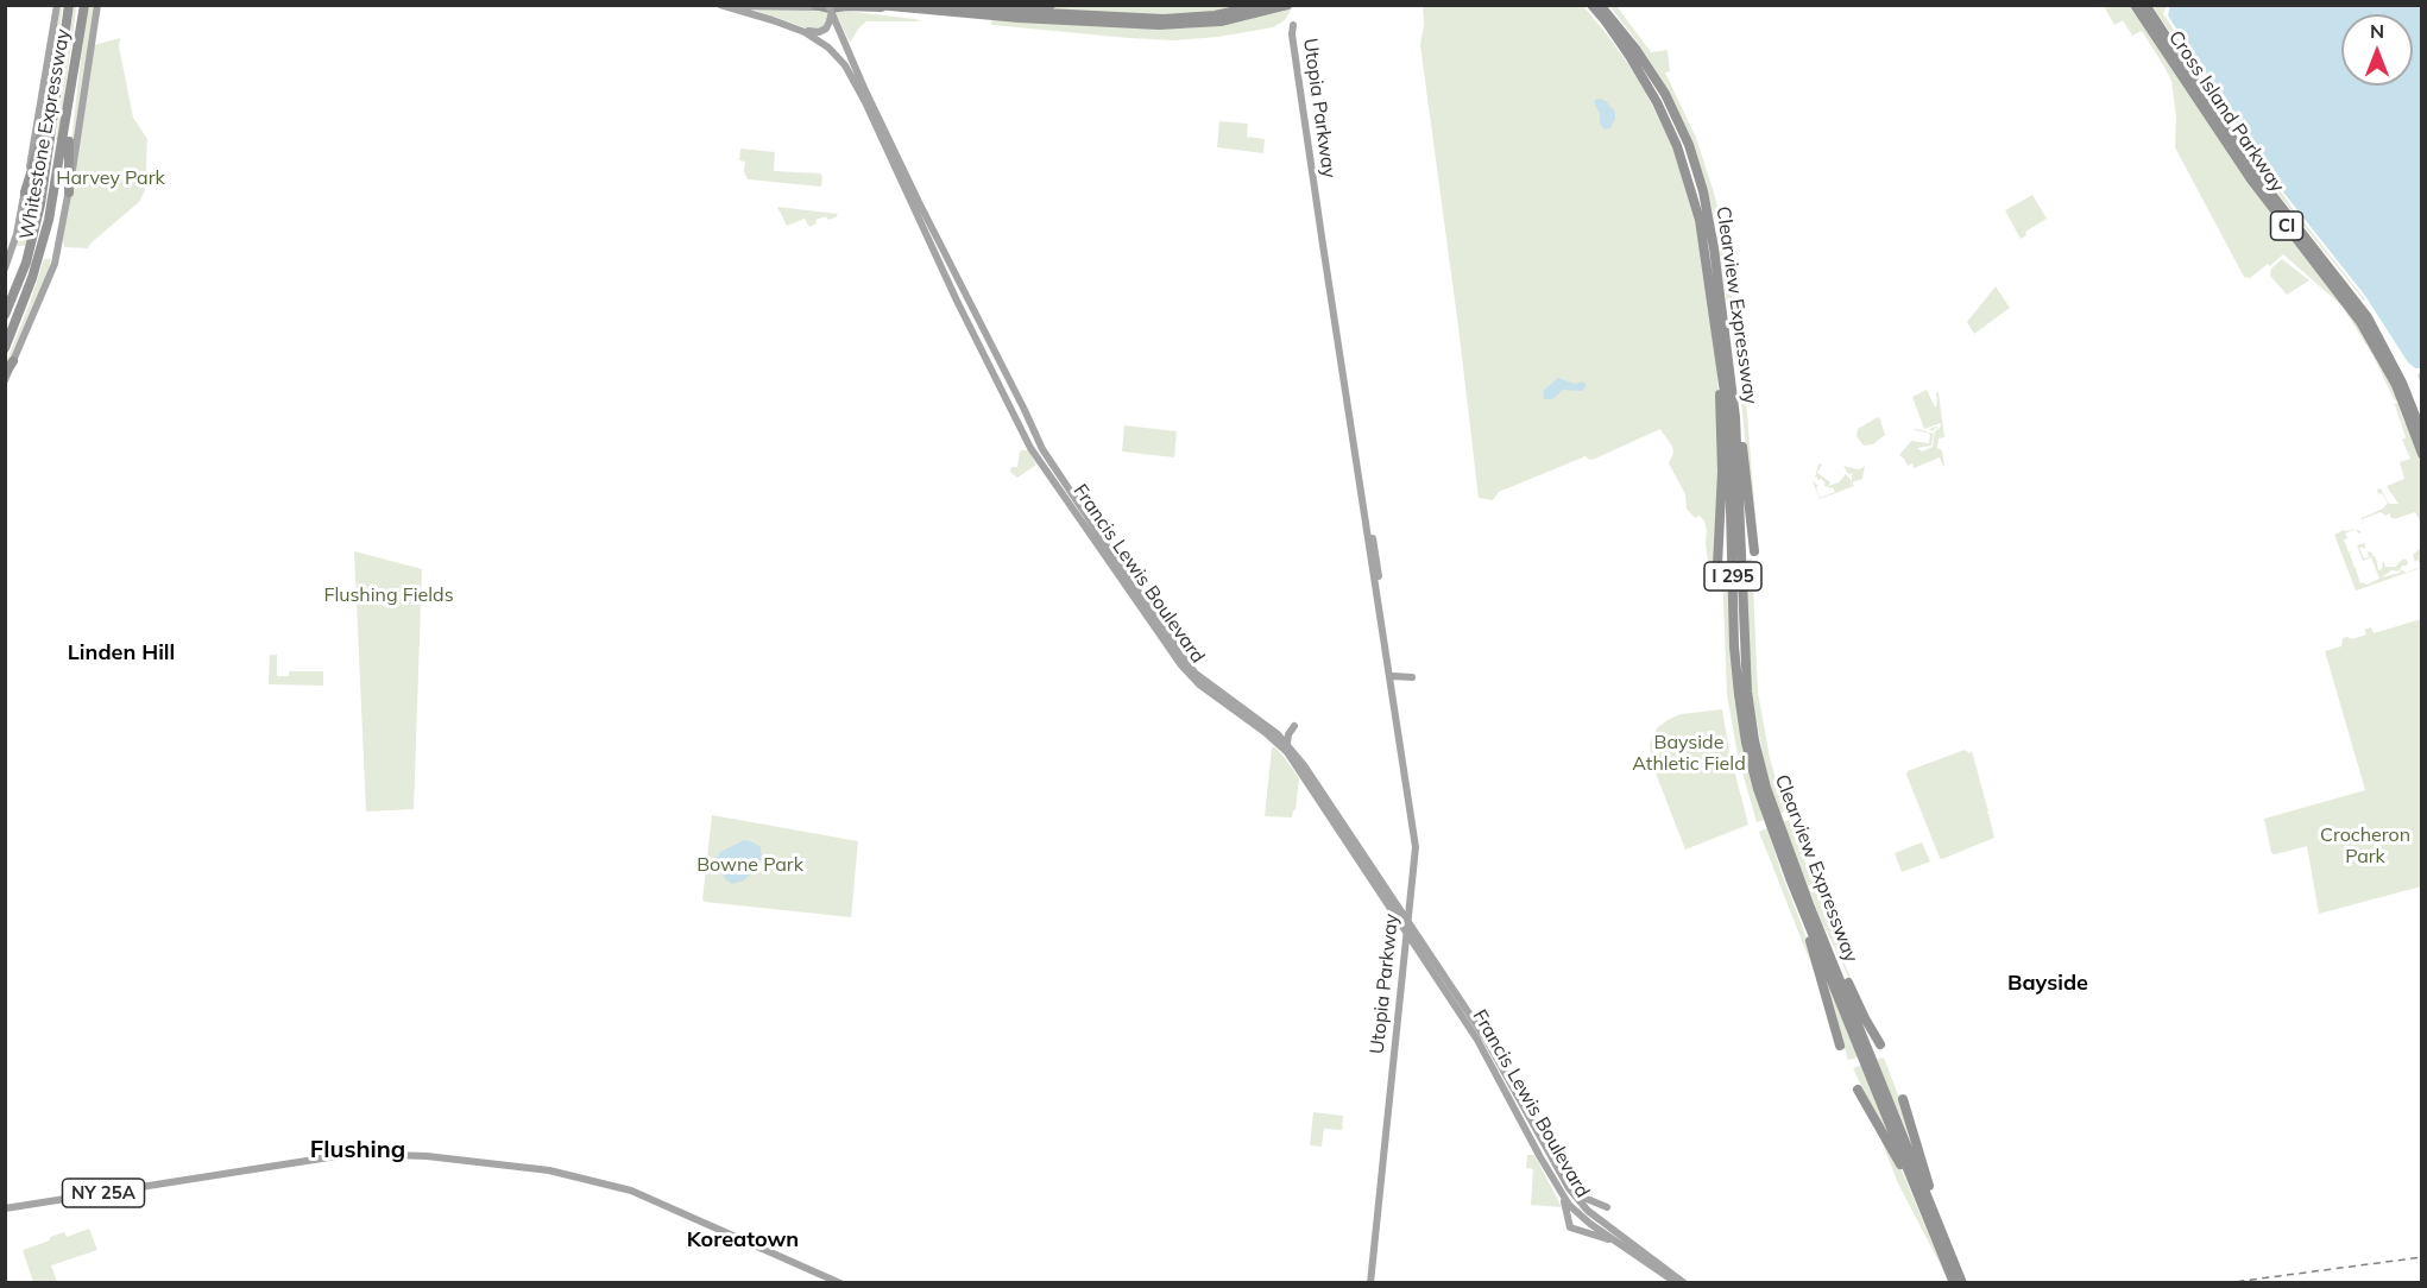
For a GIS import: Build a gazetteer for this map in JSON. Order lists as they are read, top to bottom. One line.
{"streets":{"highway":["Cross Island Parkway","Whitestone Expressway","CI","Clearview Expressway","I 295"],"main road":["Utopia Parkway","Francis Lewis Boulevard","NY 25A"]},"crossings":[["Utopia Parkway","Francis Lewis Boulevard"]],"districts":["Linden Hill","Bayside","Flushing","Koreatown"],"parks":["Harvey Park","Flushing Fields","Bayside Athletic Field","Crocheron Park","Bowne Park"],"north":"top"}
